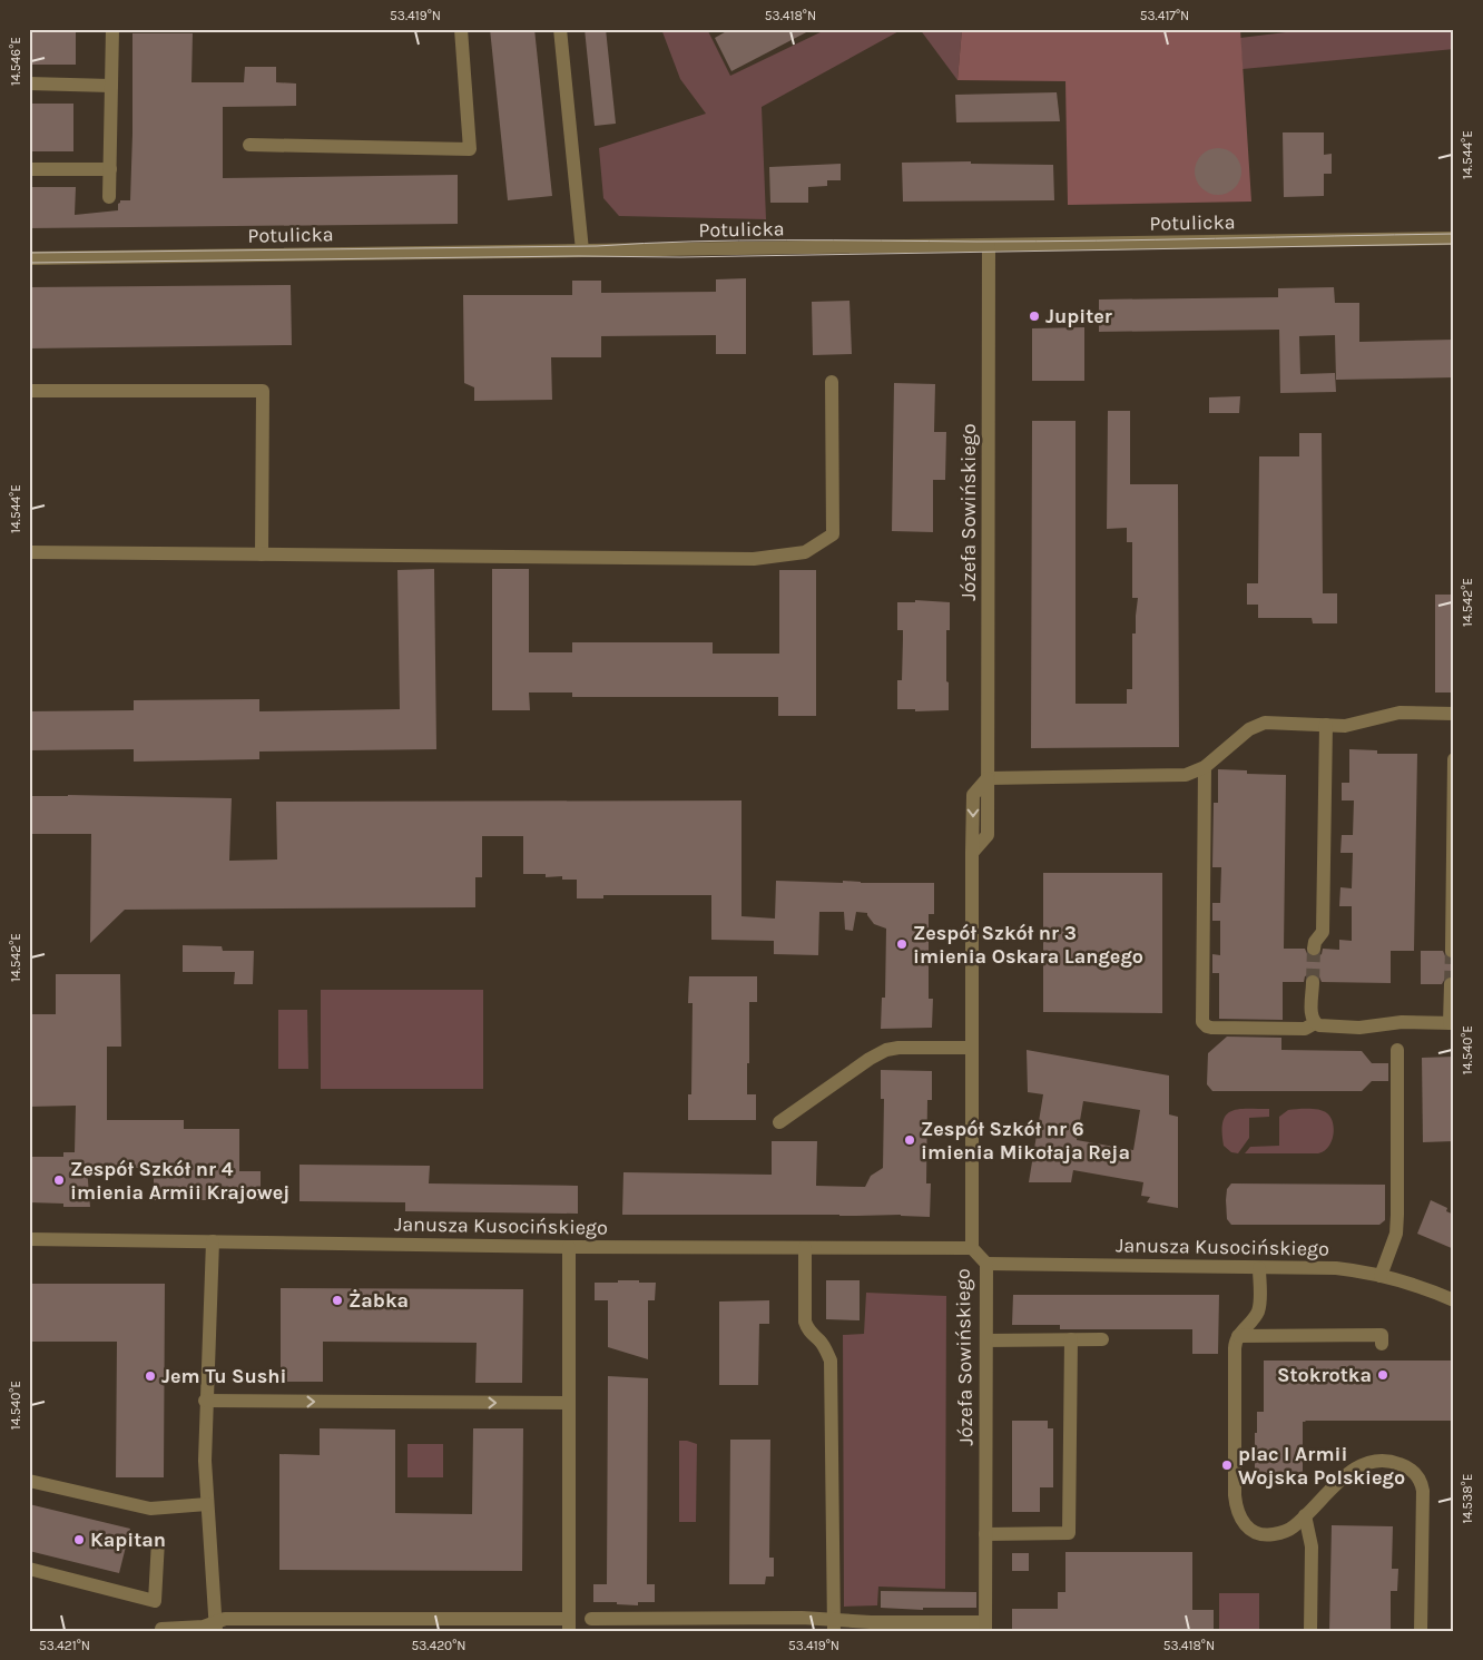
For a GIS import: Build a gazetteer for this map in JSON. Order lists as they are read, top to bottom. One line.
{"streets":{"street":["Potulicka","Józefa Sowińskiego","Janusza Kusocińskiego"]},"crossings":[["Potulicka","Józefa Sowińskiego"],["Józefa Sowińskiego","Janusza Kusocińskiego"]],"places":["Jupiter","Zespół Szkół nr 3 imienia Oskara Langego","Zespół Szkół nr 6 imienia Mikołaja Reja","Zespół Szkół nr 4 imienia Armii Krajowej","Żabka","Stokrotka","Jem Tu Sushi","plac I Armii Wojska Polskiego","Kapitan"],"coordinates":["53.419°N","53.418°N","53.417°N","14.546°E","14.544°E","14.542°E","14.540°E","14.538°E","53.421°N","53.420°N"]}
